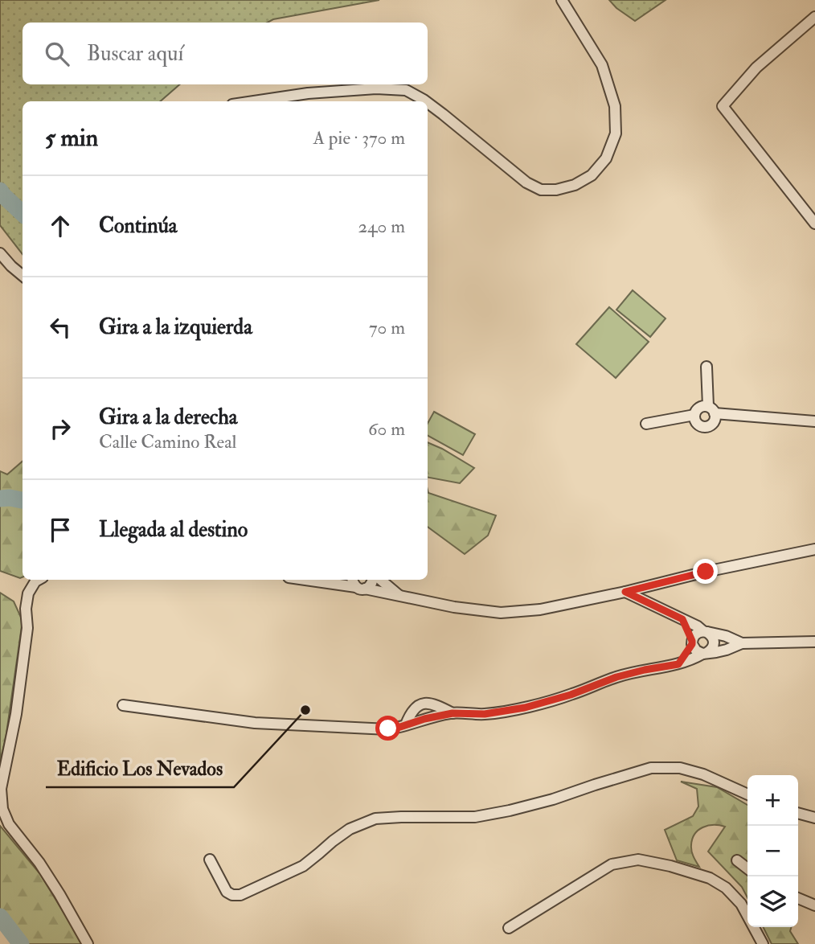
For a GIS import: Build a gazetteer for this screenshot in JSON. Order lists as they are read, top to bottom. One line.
{"places":["Edificio Los Nevados"],"page":{"search":"Buscar aquí","heading":["5 min","A pie · 370 m"],"list":[["Continúa","240 m"],["Gira a la izquierda","70 m"],["Gira a la derecha","Calle Camino Real","60 m"],"Llegada al destino"],"map_buttons":["+","−"]}}
